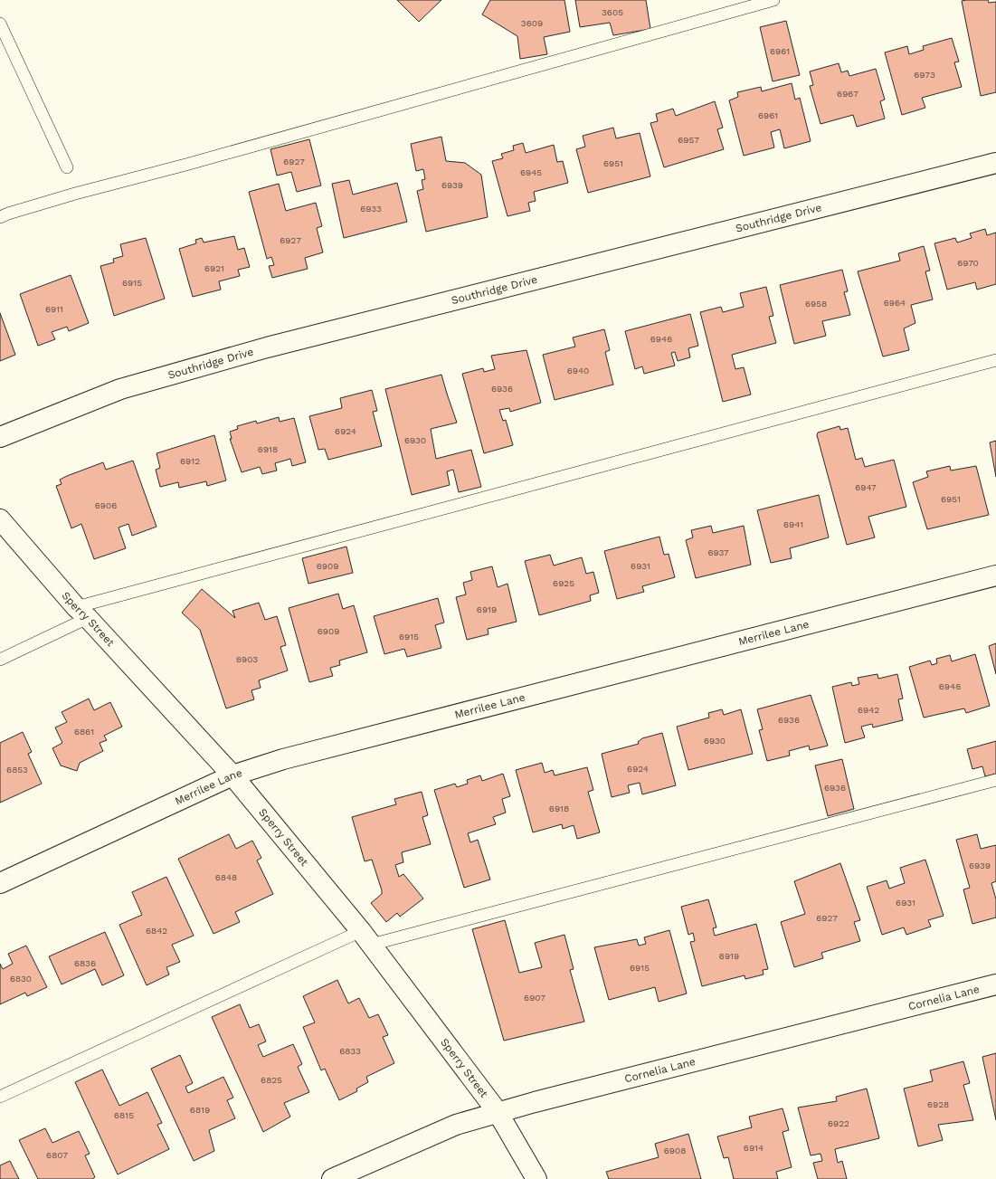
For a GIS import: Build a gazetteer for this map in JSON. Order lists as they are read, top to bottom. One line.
{"streets":{"street":["Southridge Drive","Sperry Street","Merrilee Lane","Cornelia Lane"]},"crossings":[["Sperry Street","Merrilee Lane"],["Sperry Street","Cornelia Lane"]],"house_numbers":["3605","3609","6961","6973","6967","6961","6957","6927","6951","6945","6939","6933","6927","6970","6921","6915","6964","6958","6911","6946","6940","6936","6924","6930","6918","6912","6947","6951","6906","6941","6937","6909","6931","6925","6919","6909","6915","6903","6946","6942","6936","6861","6930","6924","6853","6936","6918","6939","6848","6931","6927","6842","6919","6836","6915","6830","6907","6833","6825","6928","6819","6815","6922","6914","6908","6807"]}
